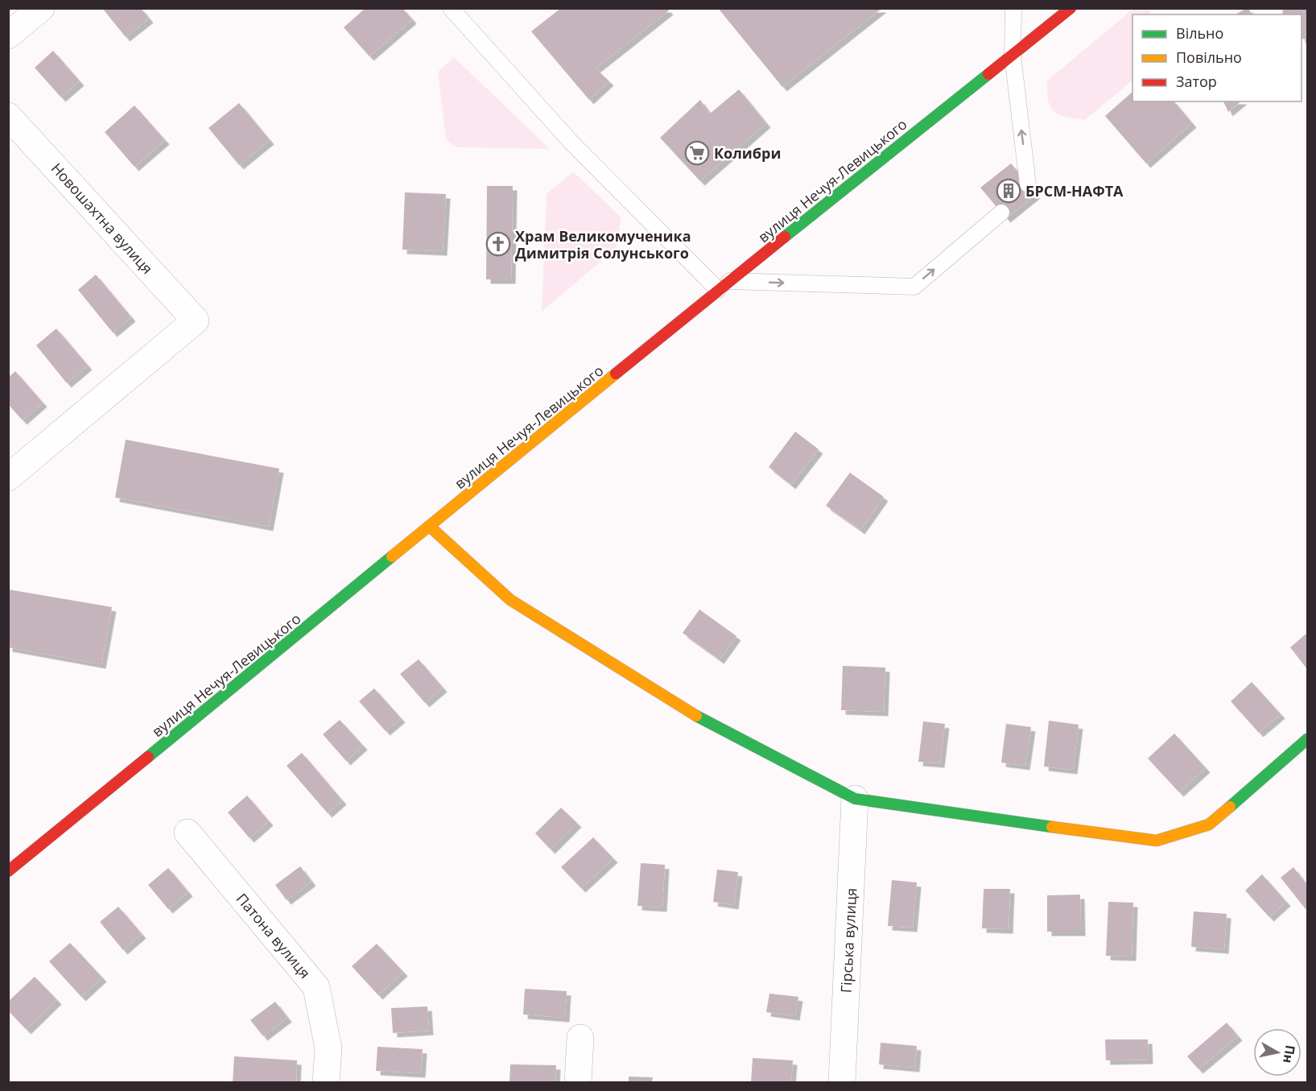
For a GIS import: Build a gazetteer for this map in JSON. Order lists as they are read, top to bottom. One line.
{"streets":{"main road":["вулиця Нечуя-Левицького"],"street":["Новошахтна вулиця","Патона вулиця","Гірська вулиця"]},"places":{"supermarket":["Колибри"],"building":["БРСМ-НАФТА"],"church":["Храм Великомученика Димитрія Солунського"]},"legend":["Вільно","Повільно","Затор"],"north":"right"}
